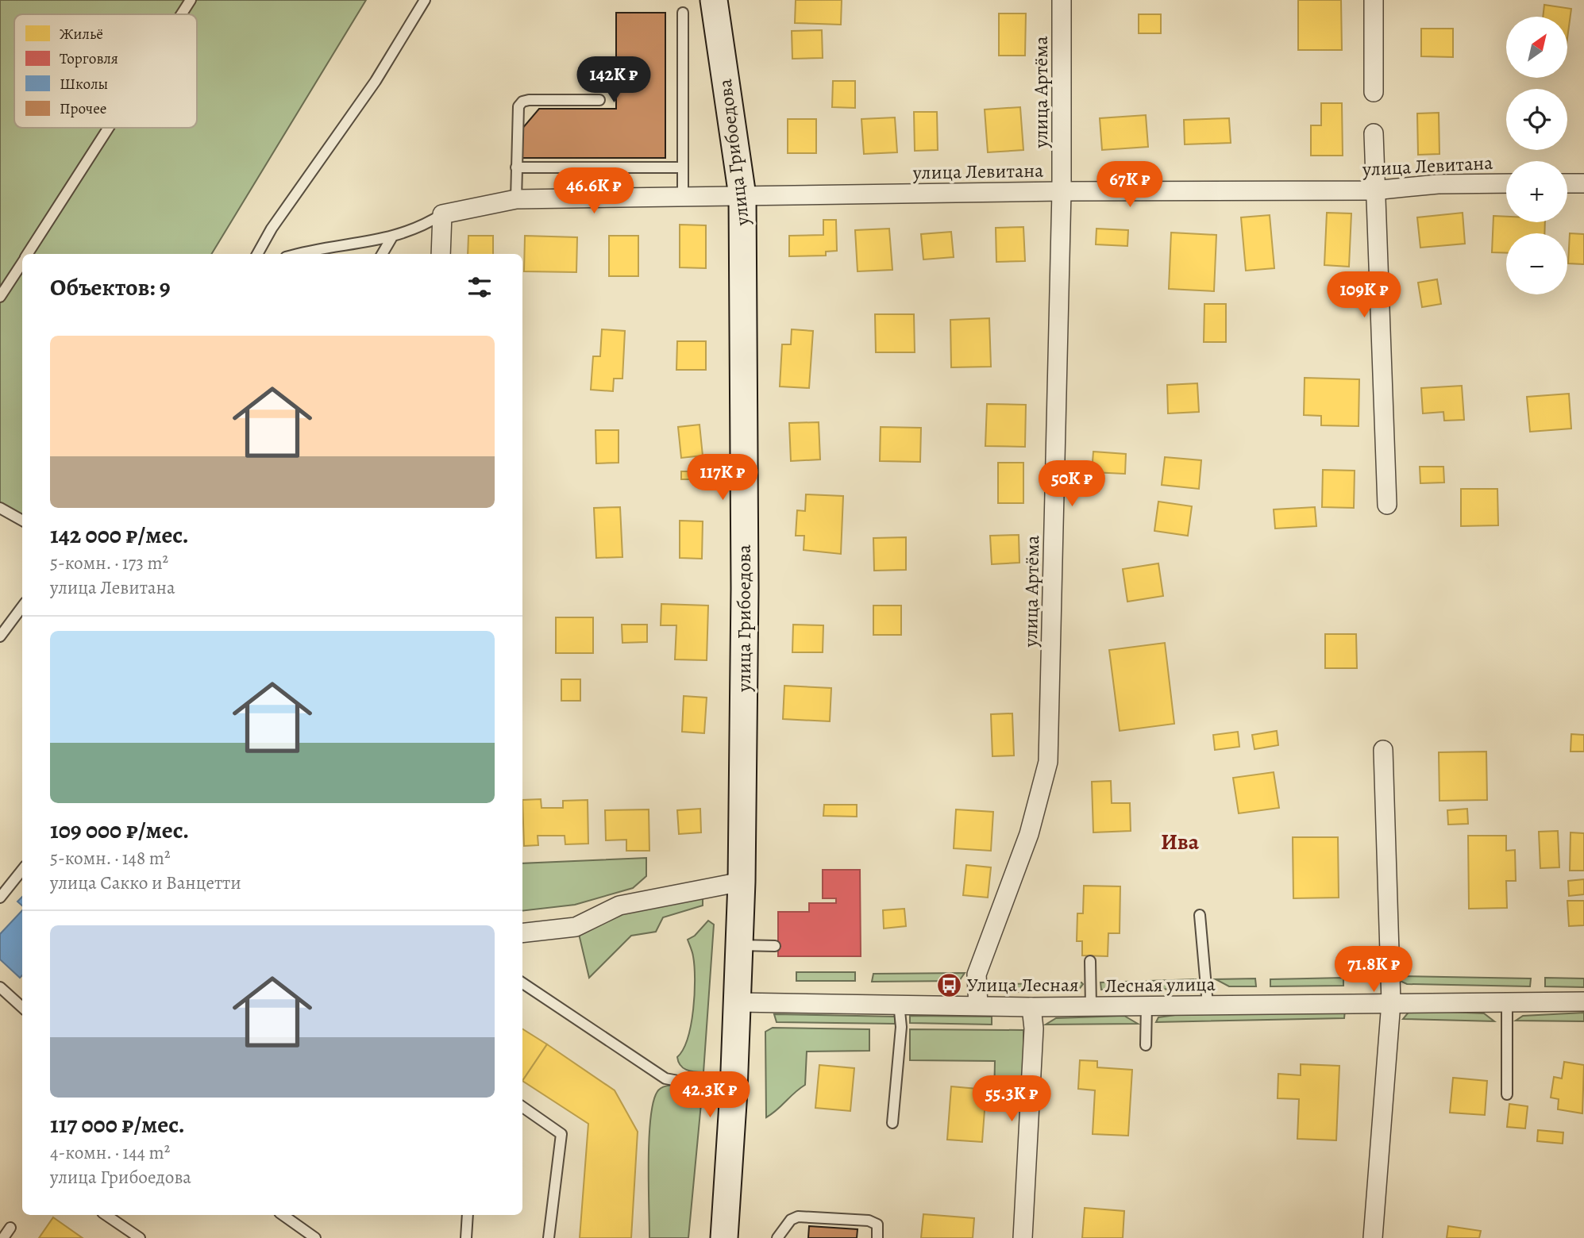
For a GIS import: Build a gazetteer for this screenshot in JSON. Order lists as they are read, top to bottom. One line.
{"streets":{"street":["улица Артёма","улица Грибоедова","улица Левитана","Лесная улица"]},"crossings":[["улица Артёма","улица Левитана"],["улица Артёма","Лесная улица"],["улица Грибоедова","улица Левитана"],["улица Грибоедова","Лесная улица"]],"districts":["Ива"],"places":{"bus stop":["Улица Лесная"]},"legend":["Жильё","Торговля","Школы","Прочее"],"north":"top right","page":{"map_buttons":["+","−"],"price":["142K ₽","67K ₽","46.6K ₽","109K ₽","117K ₽","50K ₽","71.8K ₽","42.3K ₽","55.3K ₽"],"heading":"Объектов: 9","list":[{"name":"142 000 ₽/мес.","note":"5-комн. · 173 m² · улица Левитана"},{"name":"109 000 ₽/мес.","note":"5-комн. · 148 m² · улица Сакко и Ванцетти"},{"name":"117 000 ₽/мес.","note":"4-комн. · 144 m² · улица Грибоедова"}]}}
